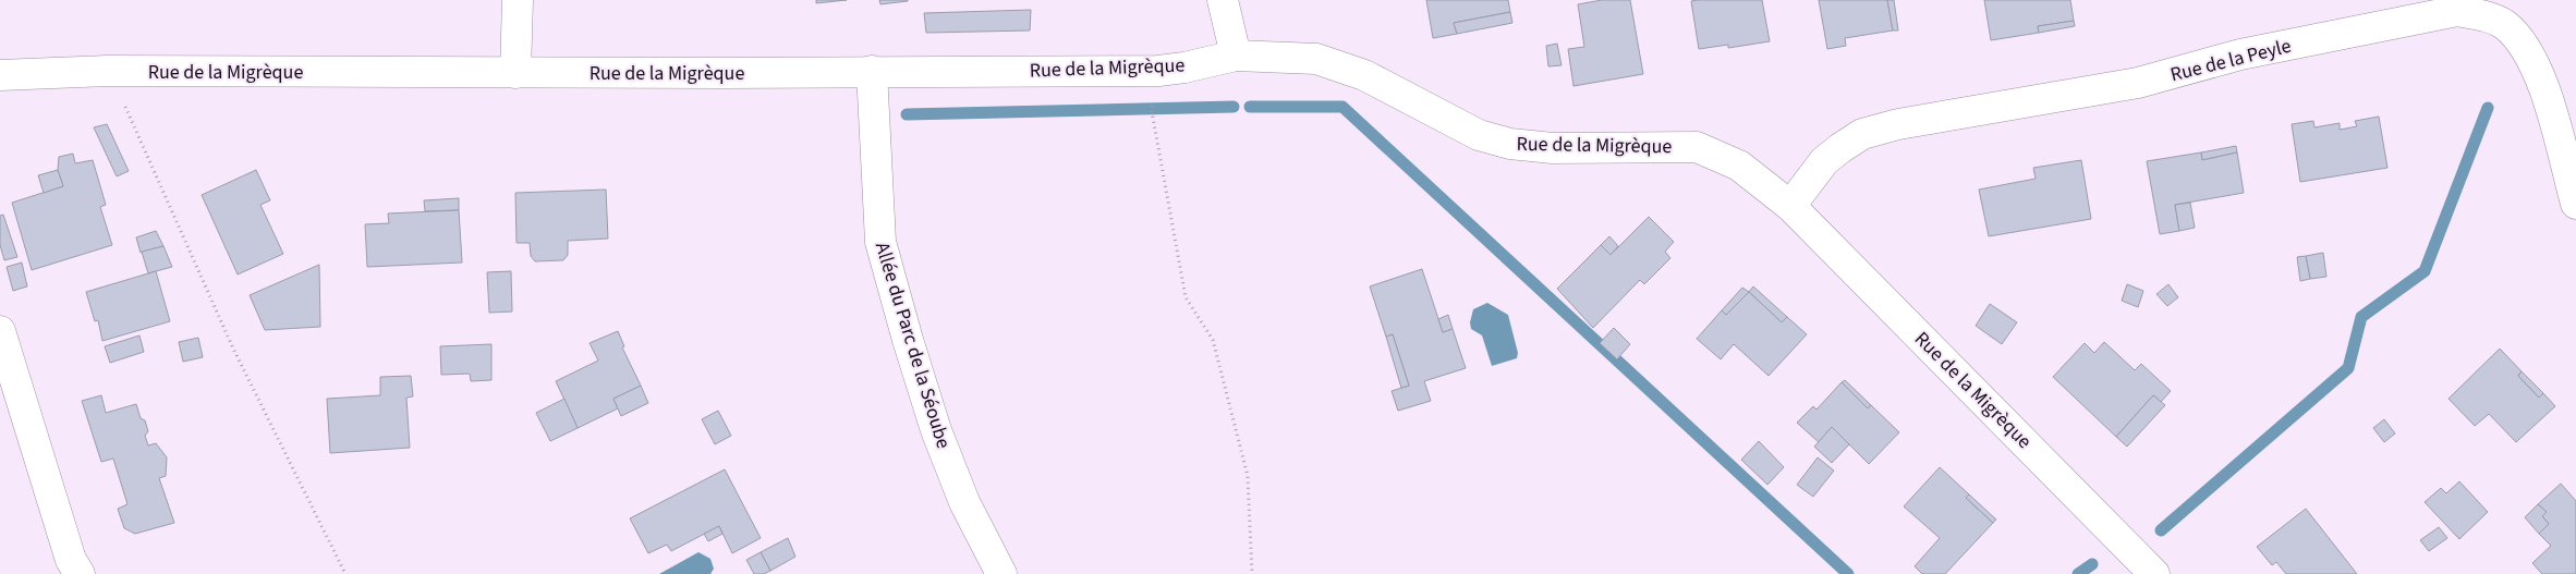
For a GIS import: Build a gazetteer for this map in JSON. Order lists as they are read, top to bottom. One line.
{"streets":{"street":["Rue de la Peyle","Rue de la Migrèque","Allée du Parc de la Séoube"]},"crossings":[["Rue de la Peyle","Rue de la Migrèque"],["Rue de la Migrèque","Allée du Parc de la Séoube"]]}
